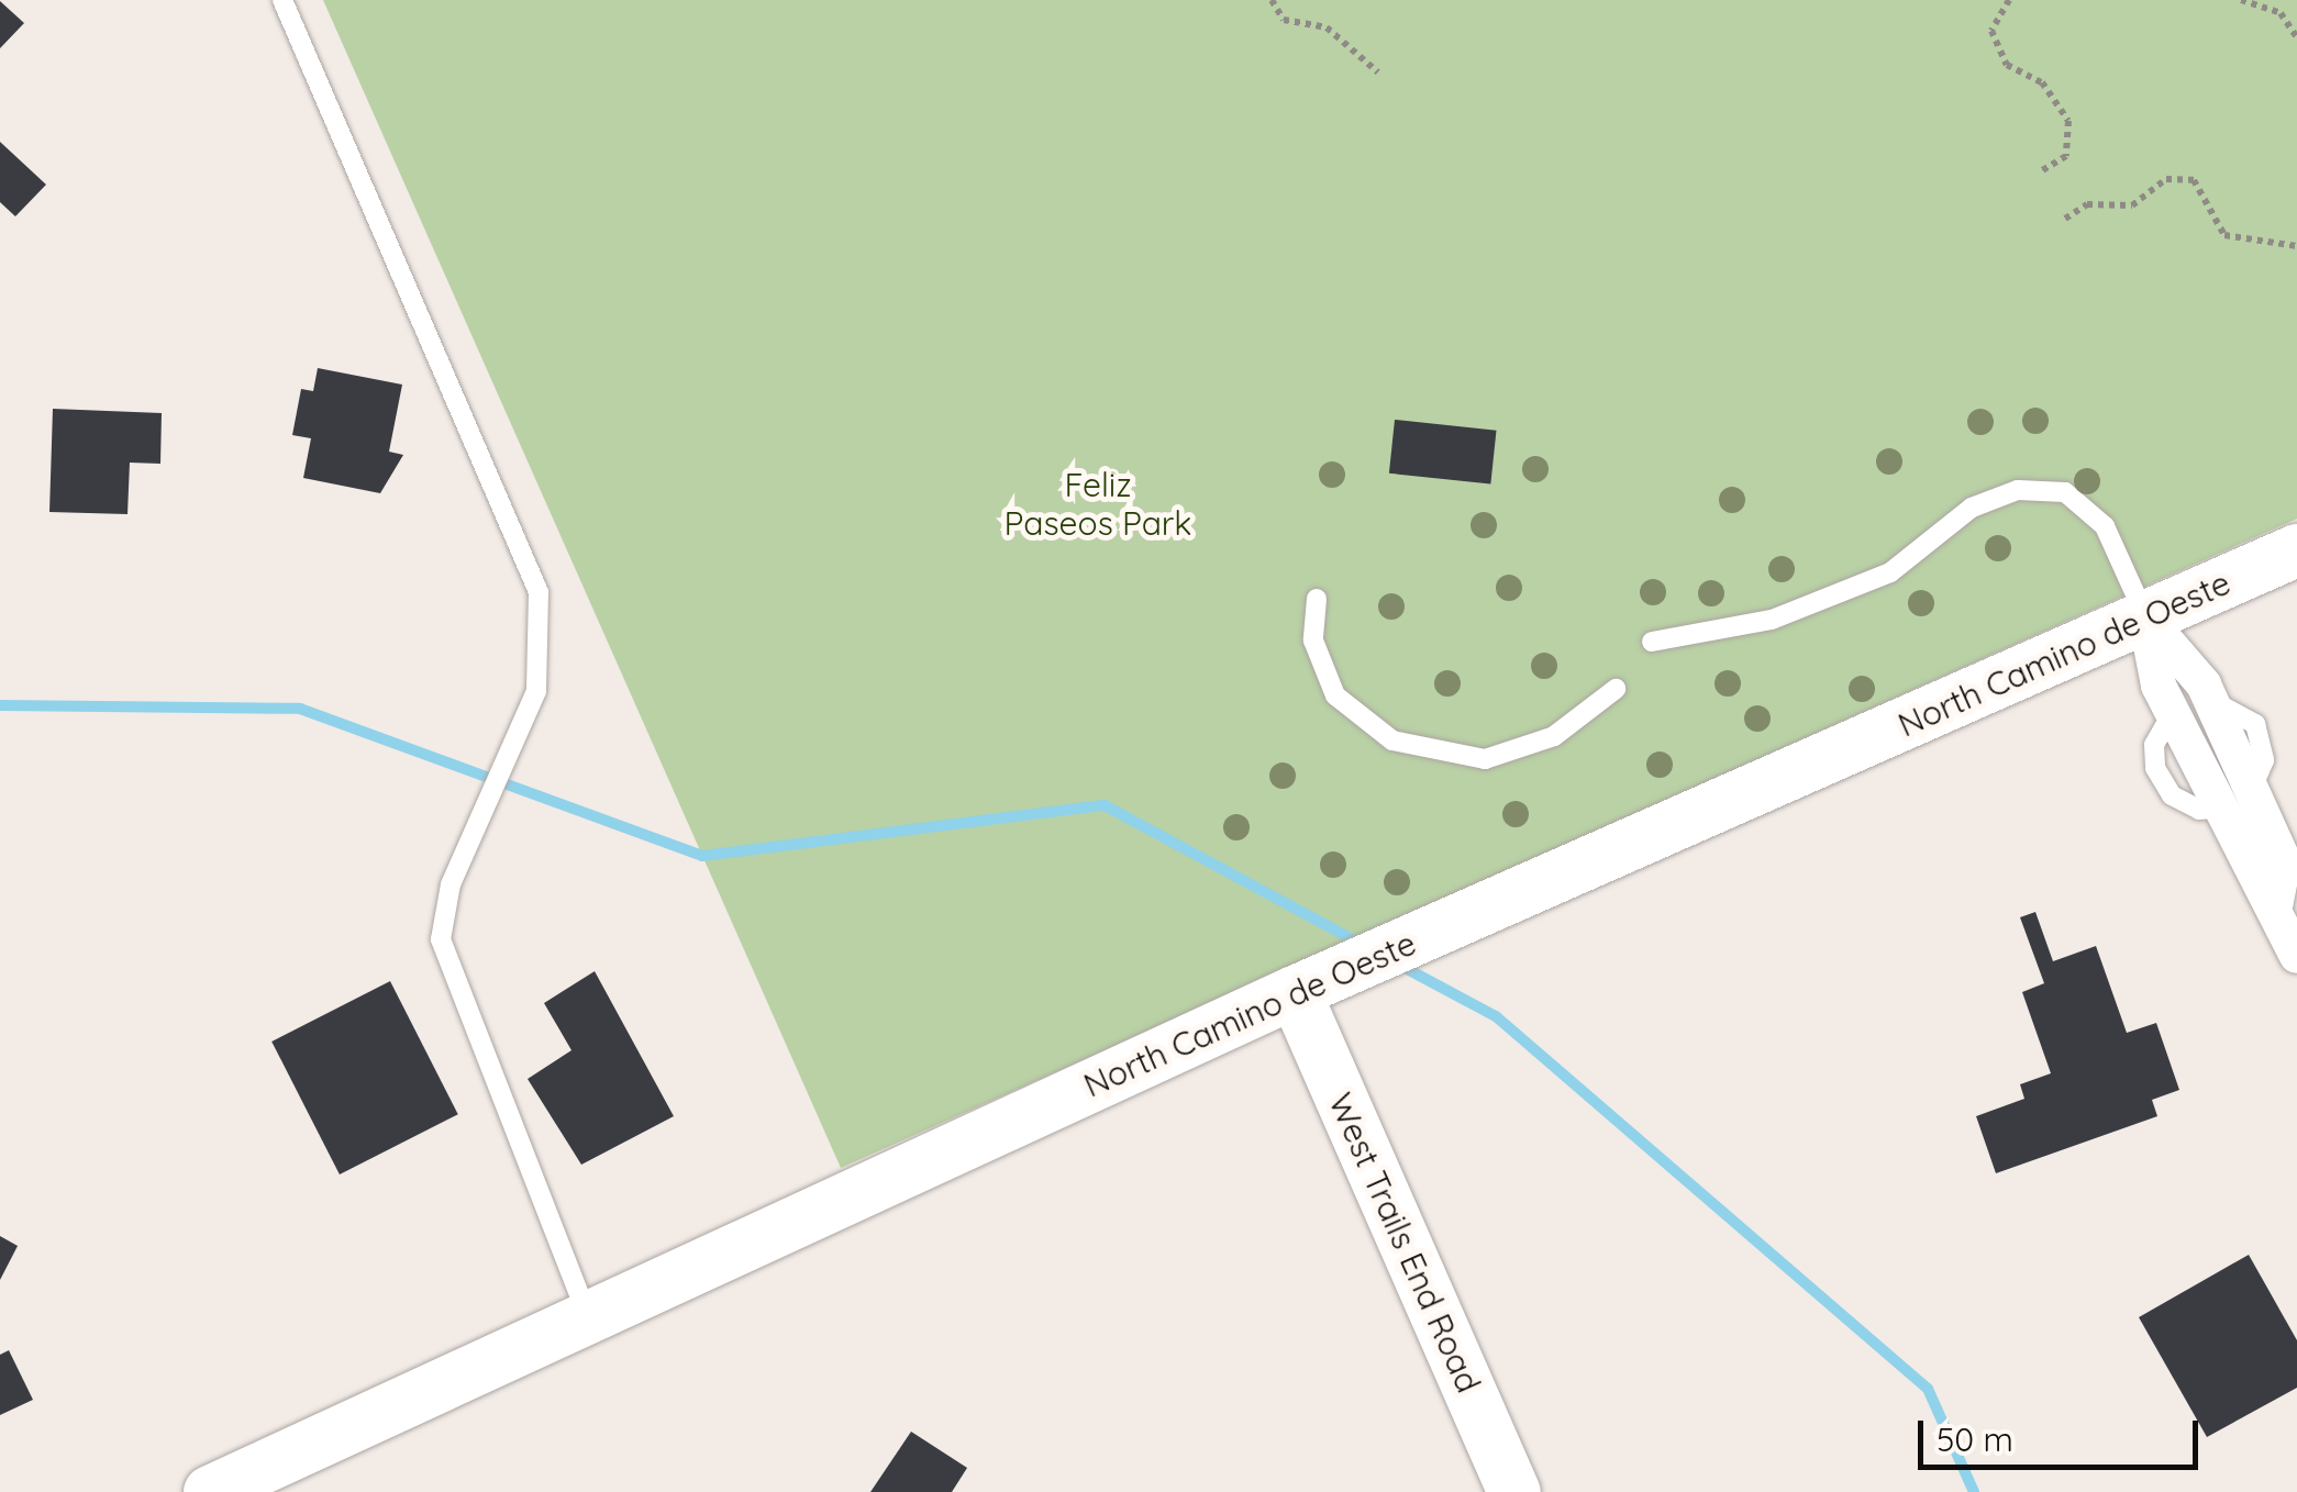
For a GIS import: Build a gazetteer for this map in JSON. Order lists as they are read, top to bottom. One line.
{"streets":{"street":["North Camino de Oeste","West Trails End Road"]},"crossings":[["North Camino de Oeste","West Trails End Road"]],"parks":["Feliz Paseos Park"],"scale_bar":"50 m"}
